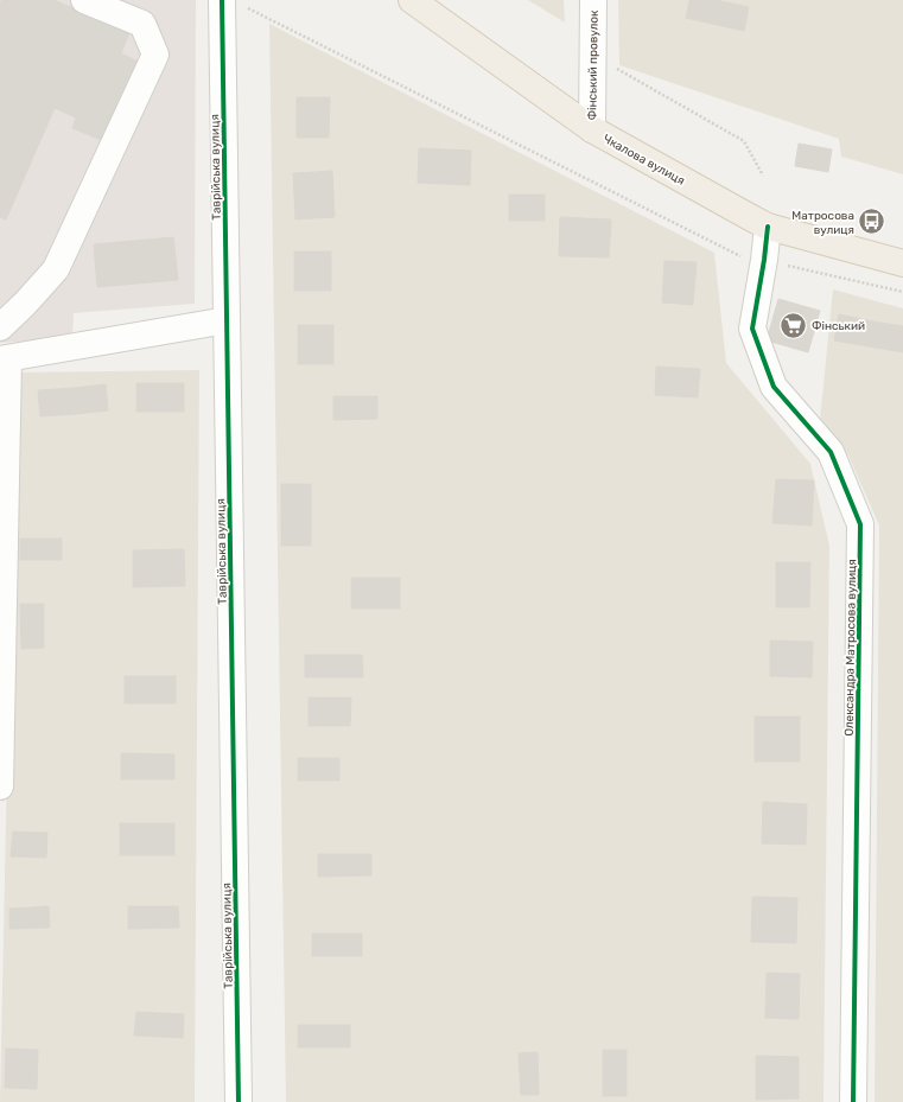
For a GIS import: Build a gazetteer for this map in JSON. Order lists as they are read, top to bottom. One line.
{"streets":{"main road":["Чкалова вулиця"],"street":["Фінський провулок","Таврійська вулиця","Олександра Матросова вулиця"]},"crossings":[["Фінський провулок","Чкалова вулиця"],["Чкалова вулиця","Олександра Матросова вулиця"]],"places":{"bus stop":["Матросова вулиця"],"supermarket":["Фінський"]}}
